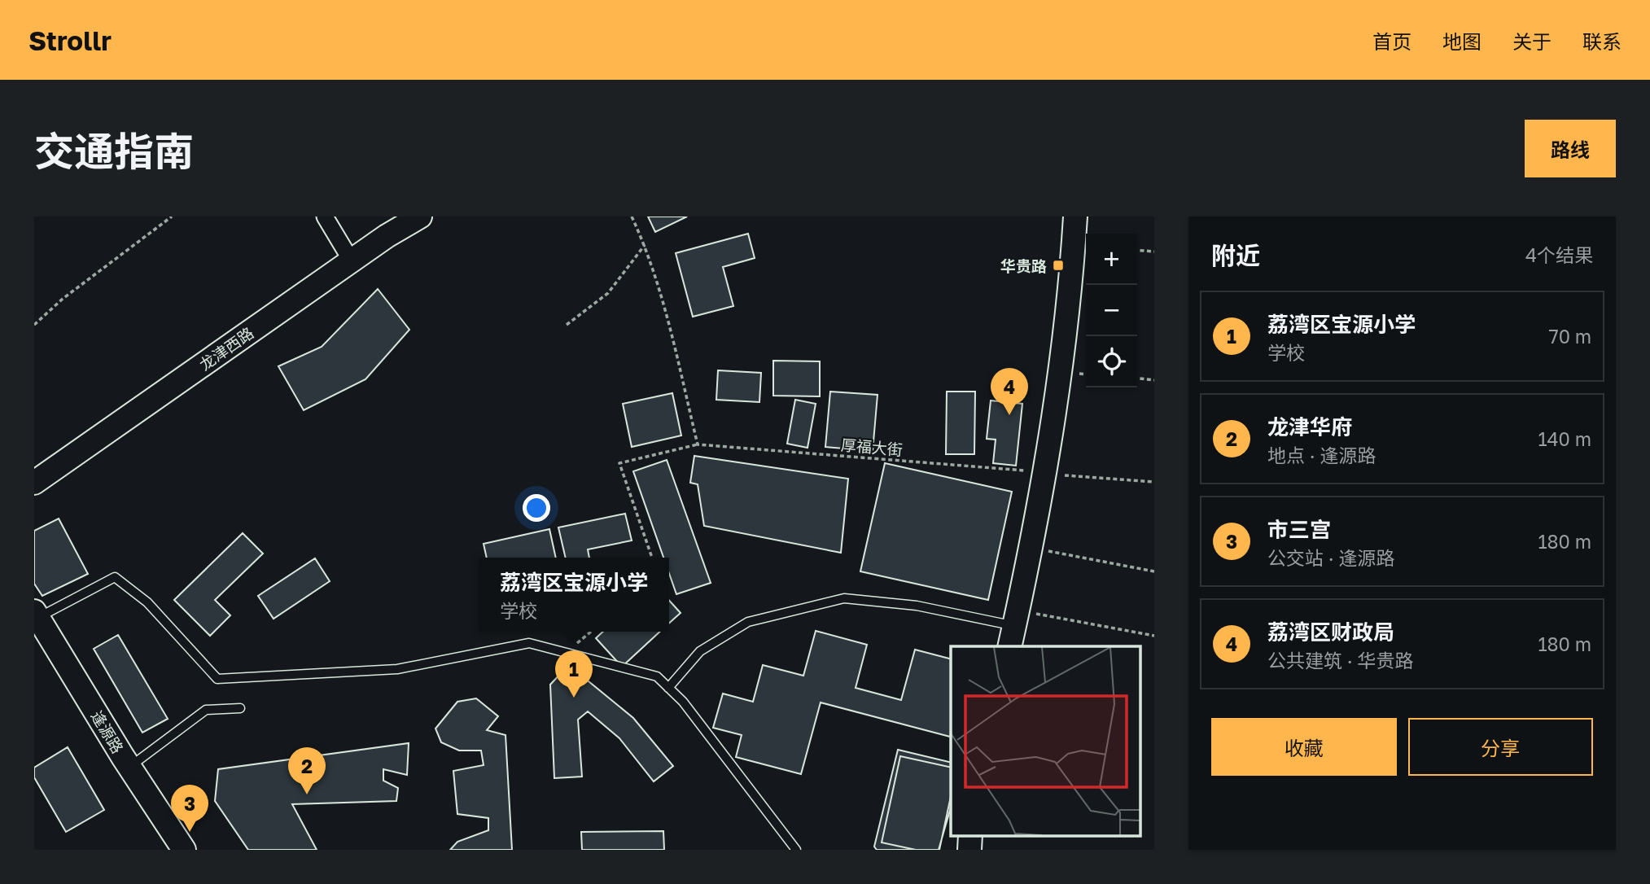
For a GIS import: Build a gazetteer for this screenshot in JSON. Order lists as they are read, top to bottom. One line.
{"streets":{"street":["龙津西路","逢源路"],"path":["厚福大街"]},"places":{"transit":["华贵路"]},"page":{"header":"Strollr","nav":["首页","地图","关于","联系"],"title":"交通指南","buttons":["路线",["收藏","分享"]],"heading":["附近","4个结果"],"map_buttons":["+","−"],"list":[{"mark":"1","name":"荔湾区宝源小学","note":"学校","value":"70 m"},{"mark":"2","name":"龙津华府","note":"地点 · 逢源路","value":"140 m"},{"mark":"3","name":"市三宫","note":"公交站 · 逢源路","value":"180 m"},{"mark":"4","name":"荔湾区财政局","note":"公共建筑 · 华贵路","value":"180 m"}],"pins":["4","1","2","3"],"popup":["荔湾区宝源小学","学校"]}}
